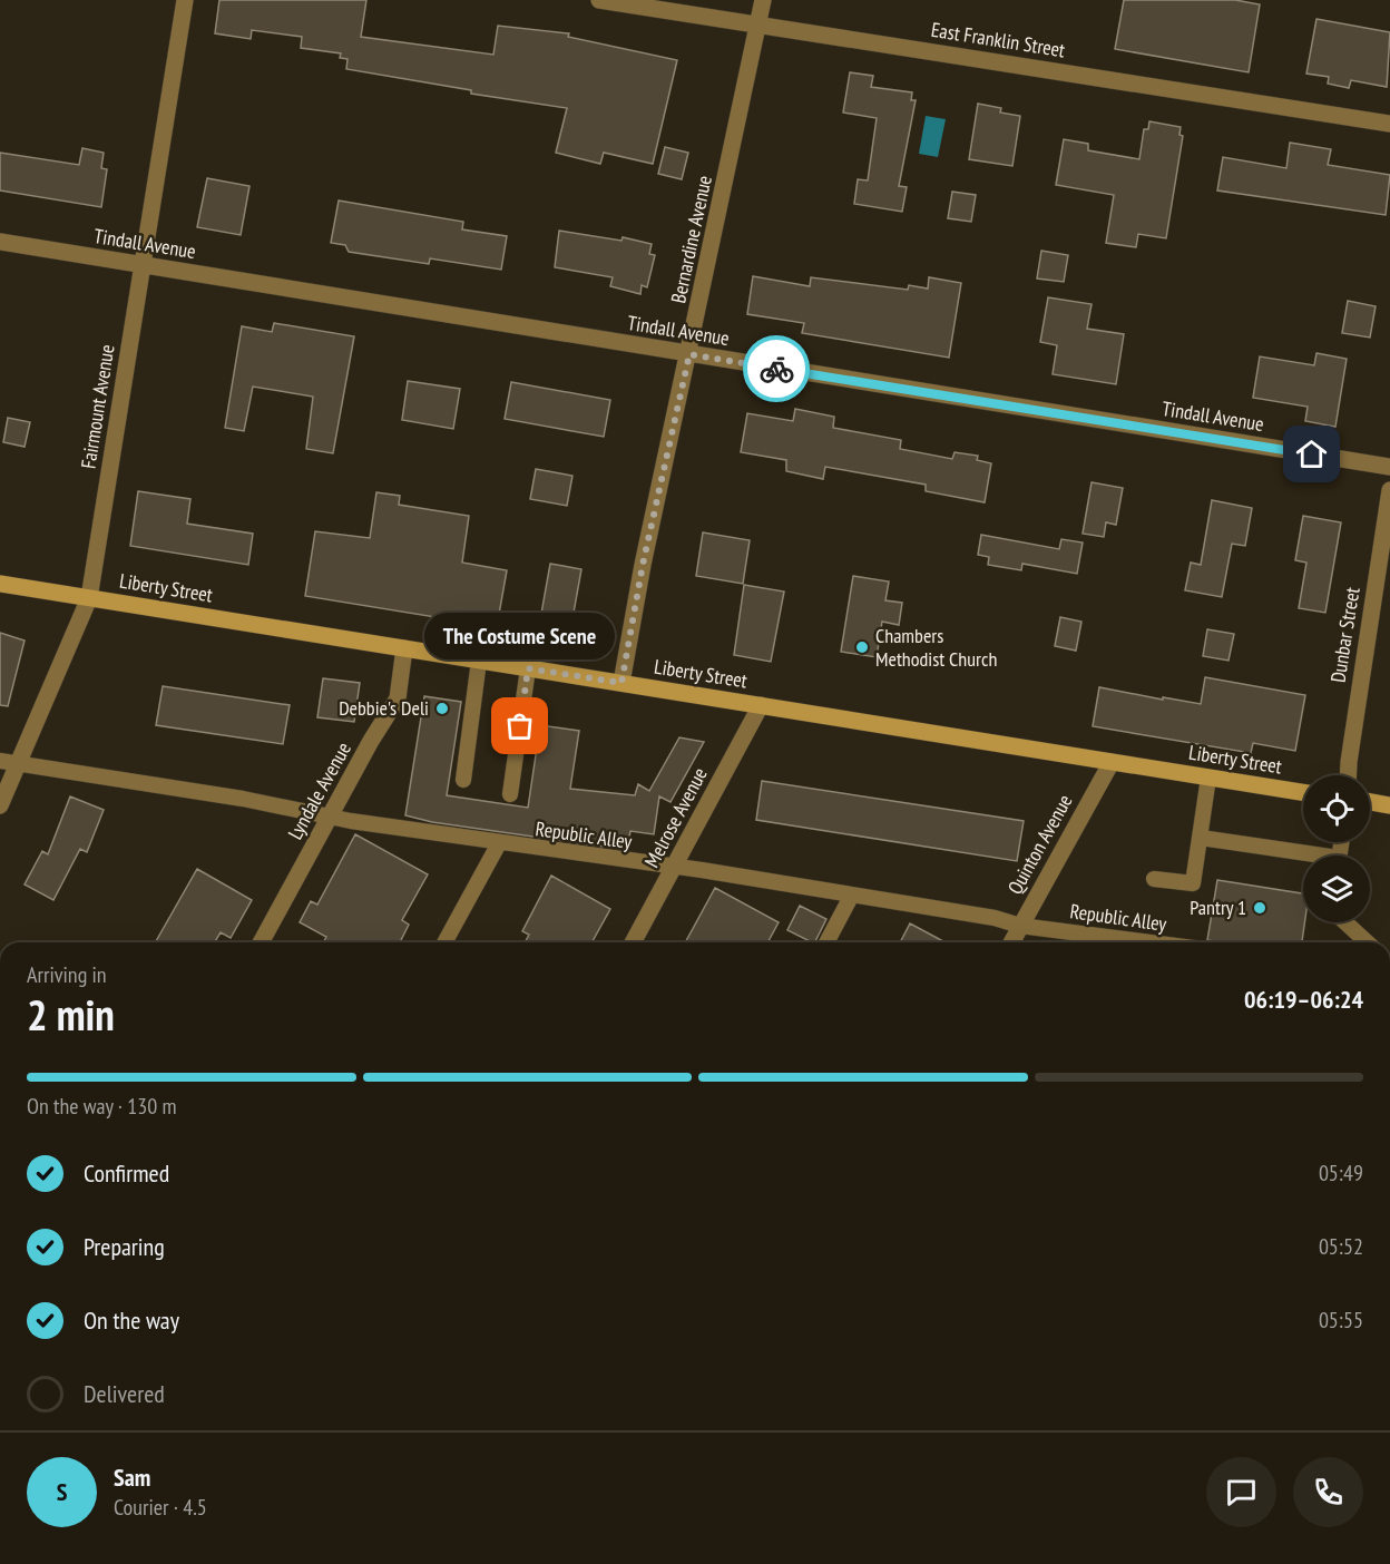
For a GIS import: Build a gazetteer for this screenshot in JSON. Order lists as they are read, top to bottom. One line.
{"streets":{"street":["East Franklin Street","Bernardine Avenue","Tindall Avenue","Fairmount Avenue","Liberty Street","Dunbar Street","Lyndale Avenue","Melrose Avenue","Quinton Avenue"],"lane":["Republic Alley"]},"crossings":[["East Franklin Street","Bernardine Avenue"],["Bernardine Avenue","Tindall Avenue"],["Bernardine Avenue","Liberty Street"],["Tindall Avenue","Fairmount Avenue"],["Fairmount Avenue","Liberty Street"],["Fairmount Avenue","Republic Alley"],["Liberty Street","Lyndale Avenue"],["Liberty Street","Melrose Avenue"],["Liberty Street","Quinton Avenue"],["Lyndale Avenue","Republic Alley"],["Melrose Avenue","Republic Alley"],["Republic Alley","Quinton Avenue"]],"places":["Chambers Methodist Church","Debbie's Deli","The Costume Scene","Pantry 1"],"page":{"bubble":"The Costume Scene","heading":["2 min","Arriving in","06:19–06:24"],"panel":["Sam","Courier · 4.5"],"bar":"On the way · 130 m","list":[["Confirmed","05:49"],["Preparing","05:52"],["On the way","05:55"],"Delivered"],"round":"S"}}
